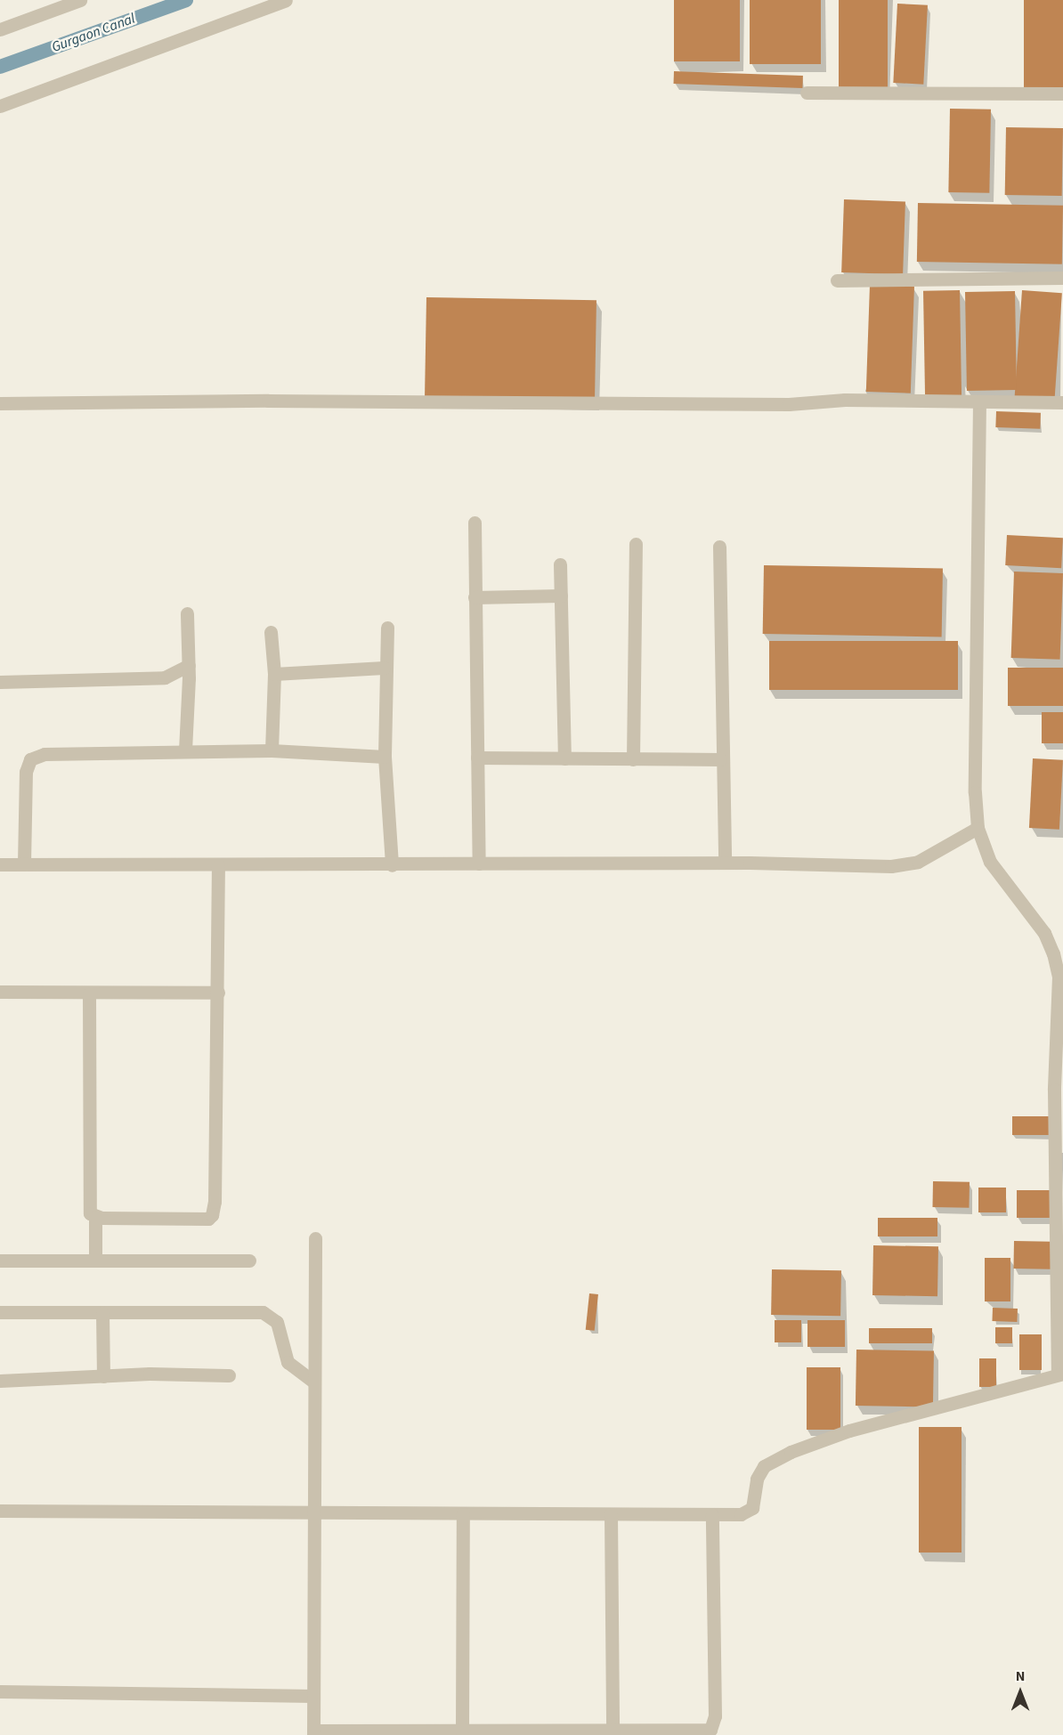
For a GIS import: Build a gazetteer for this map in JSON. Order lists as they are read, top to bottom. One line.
{"water":["Gurgaon Canal"],"north":"top"}
